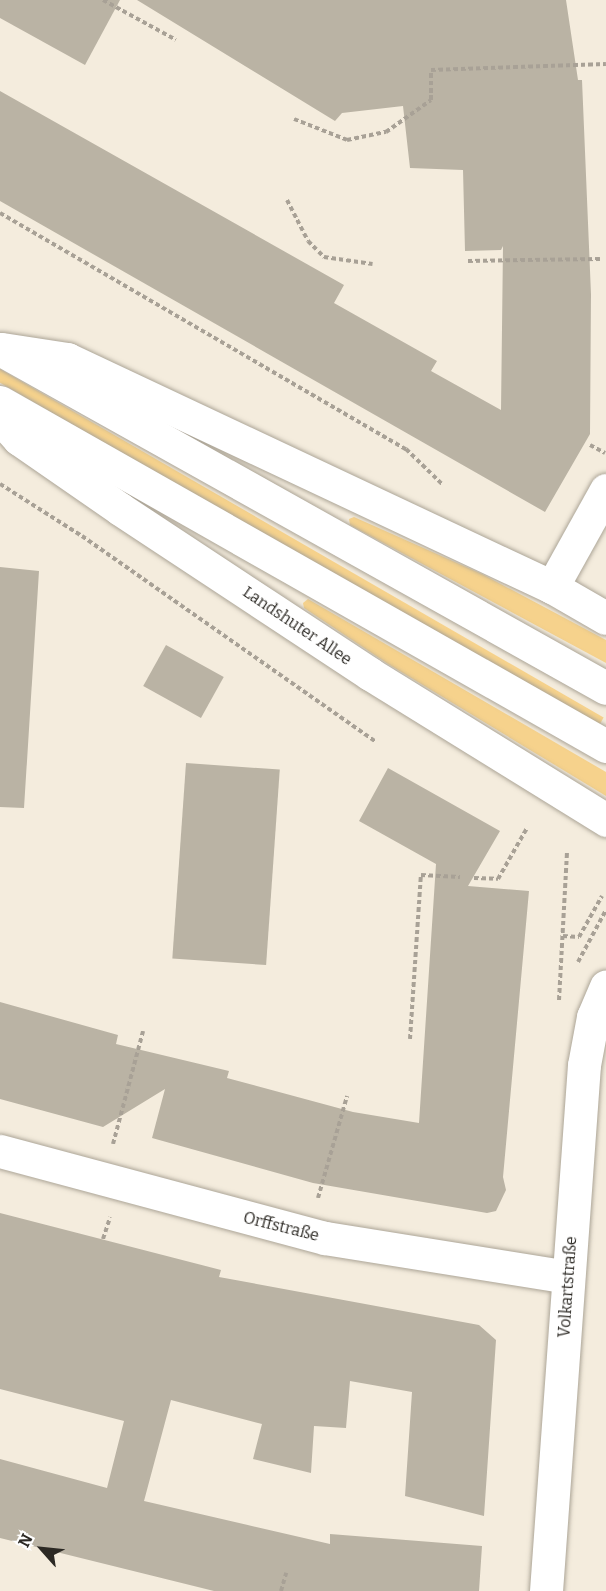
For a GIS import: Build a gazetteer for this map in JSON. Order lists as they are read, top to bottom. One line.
{"streets":{"main road":["Landshuter Allee","Orffstraße","Volkartstraße"]},"crossings":[["Orffstraße","Volkartstraße"]],"north":"top left"}
